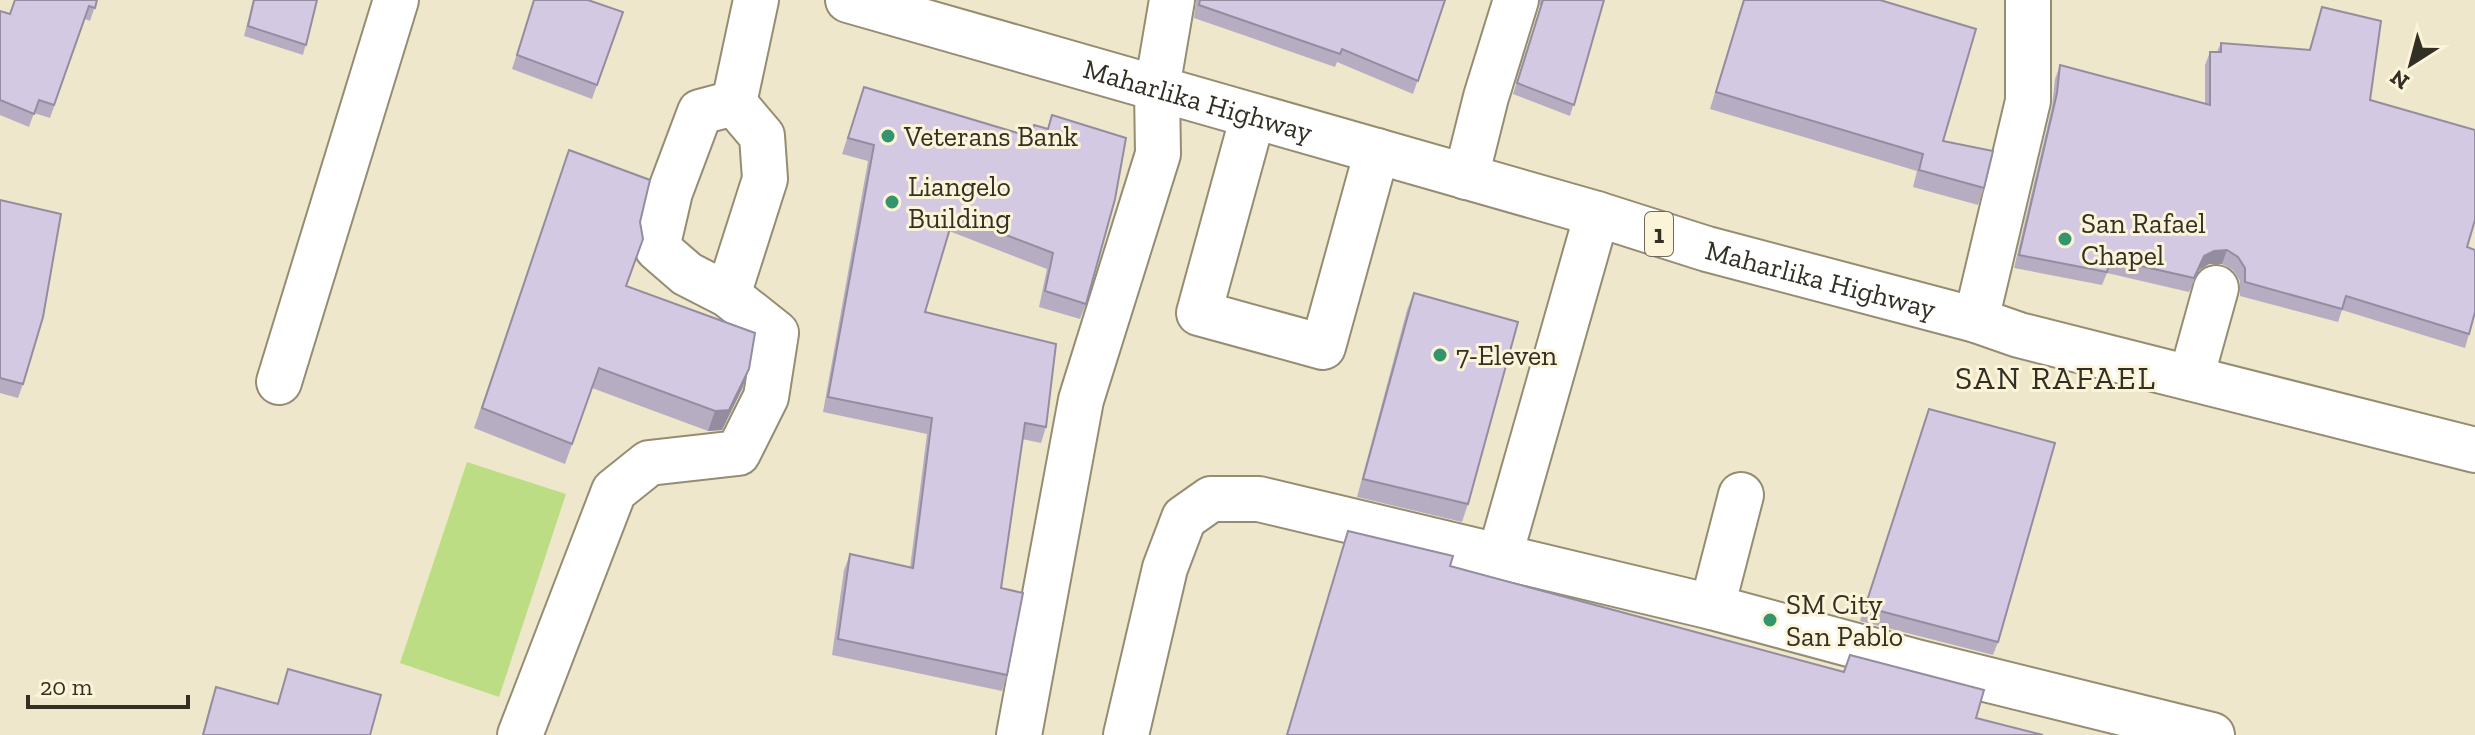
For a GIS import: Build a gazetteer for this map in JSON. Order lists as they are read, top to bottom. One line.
{"streets":{"main road":["Maharlika Highway","1"]},"districts":["SAN RAFAEL"],"places":["Veterans Bank","Liangelo Building","San Rafael Chapel","7-Eleven","SM City San Pablo"],"scale_bar":"20 m","north":"bottom left"}
